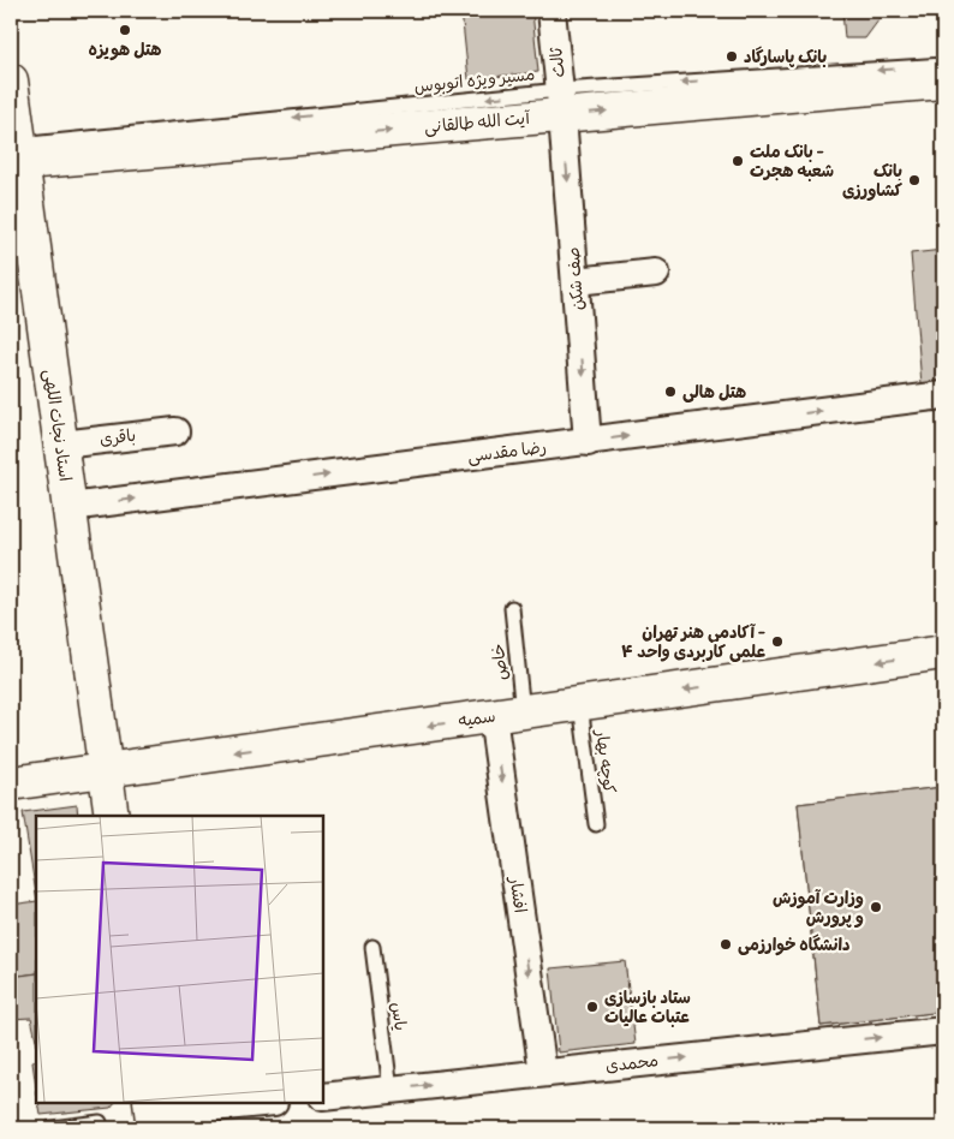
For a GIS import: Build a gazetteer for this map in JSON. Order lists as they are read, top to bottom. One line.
{"streets":{"main road":["آیت الله طالقانی","استاد نجات اللهی","سمیه"],"street":["ثالث","صف شکن","باقری","رضا مقدسی","افشار","محمدی"],"lane":["مسیر ویژه اتوبوس","خاص","کوچه بهار","یاس"]},"crossings":[["ثالث","مسیر ویژه اتوبوس"],["ثالث","آیت الله طالقانی"],["ثالث","صف شکن"],["مسیر ویژه اتوبوس","آیت الله طالقانی"],["مسیر ویژه اتوبوس","صف شکن"],["آیت الله طالقانی","صف شکن"],["آیت الله طالقانی","استاد نجات اللهی"],["صف شکن","رضا مقدسی"],["استاد نجات اللهی","باقری"],["استاد نجات اللهی","رضا مقدسی"],["استاد نجات اللهی","سمیه"],["خاص","سمیه"],["خاص","افشار"],["سمیه","کوچه بهار"],["سمیه","افشار"],["افشار","محمدی"],["یاس","محمدی"]],"one_way":["مسیر ویژه اتوبوس","آیت الله طالقانی","صف شکن","رضا مقدسی","سمیه","افشار","محمدی"],"places":["هتل هویزه","بانک پاسارگاد","بانک ملت - شعبه هجرت","بانک کشاورزی","هتل هالی","آکادمی هنر تهران - علمی کاربردی واحد ۴","وزارت آموزش و پرورش","دانشگاه خوارزمی","ستاد بازسازی عتبات عالیات"]}
